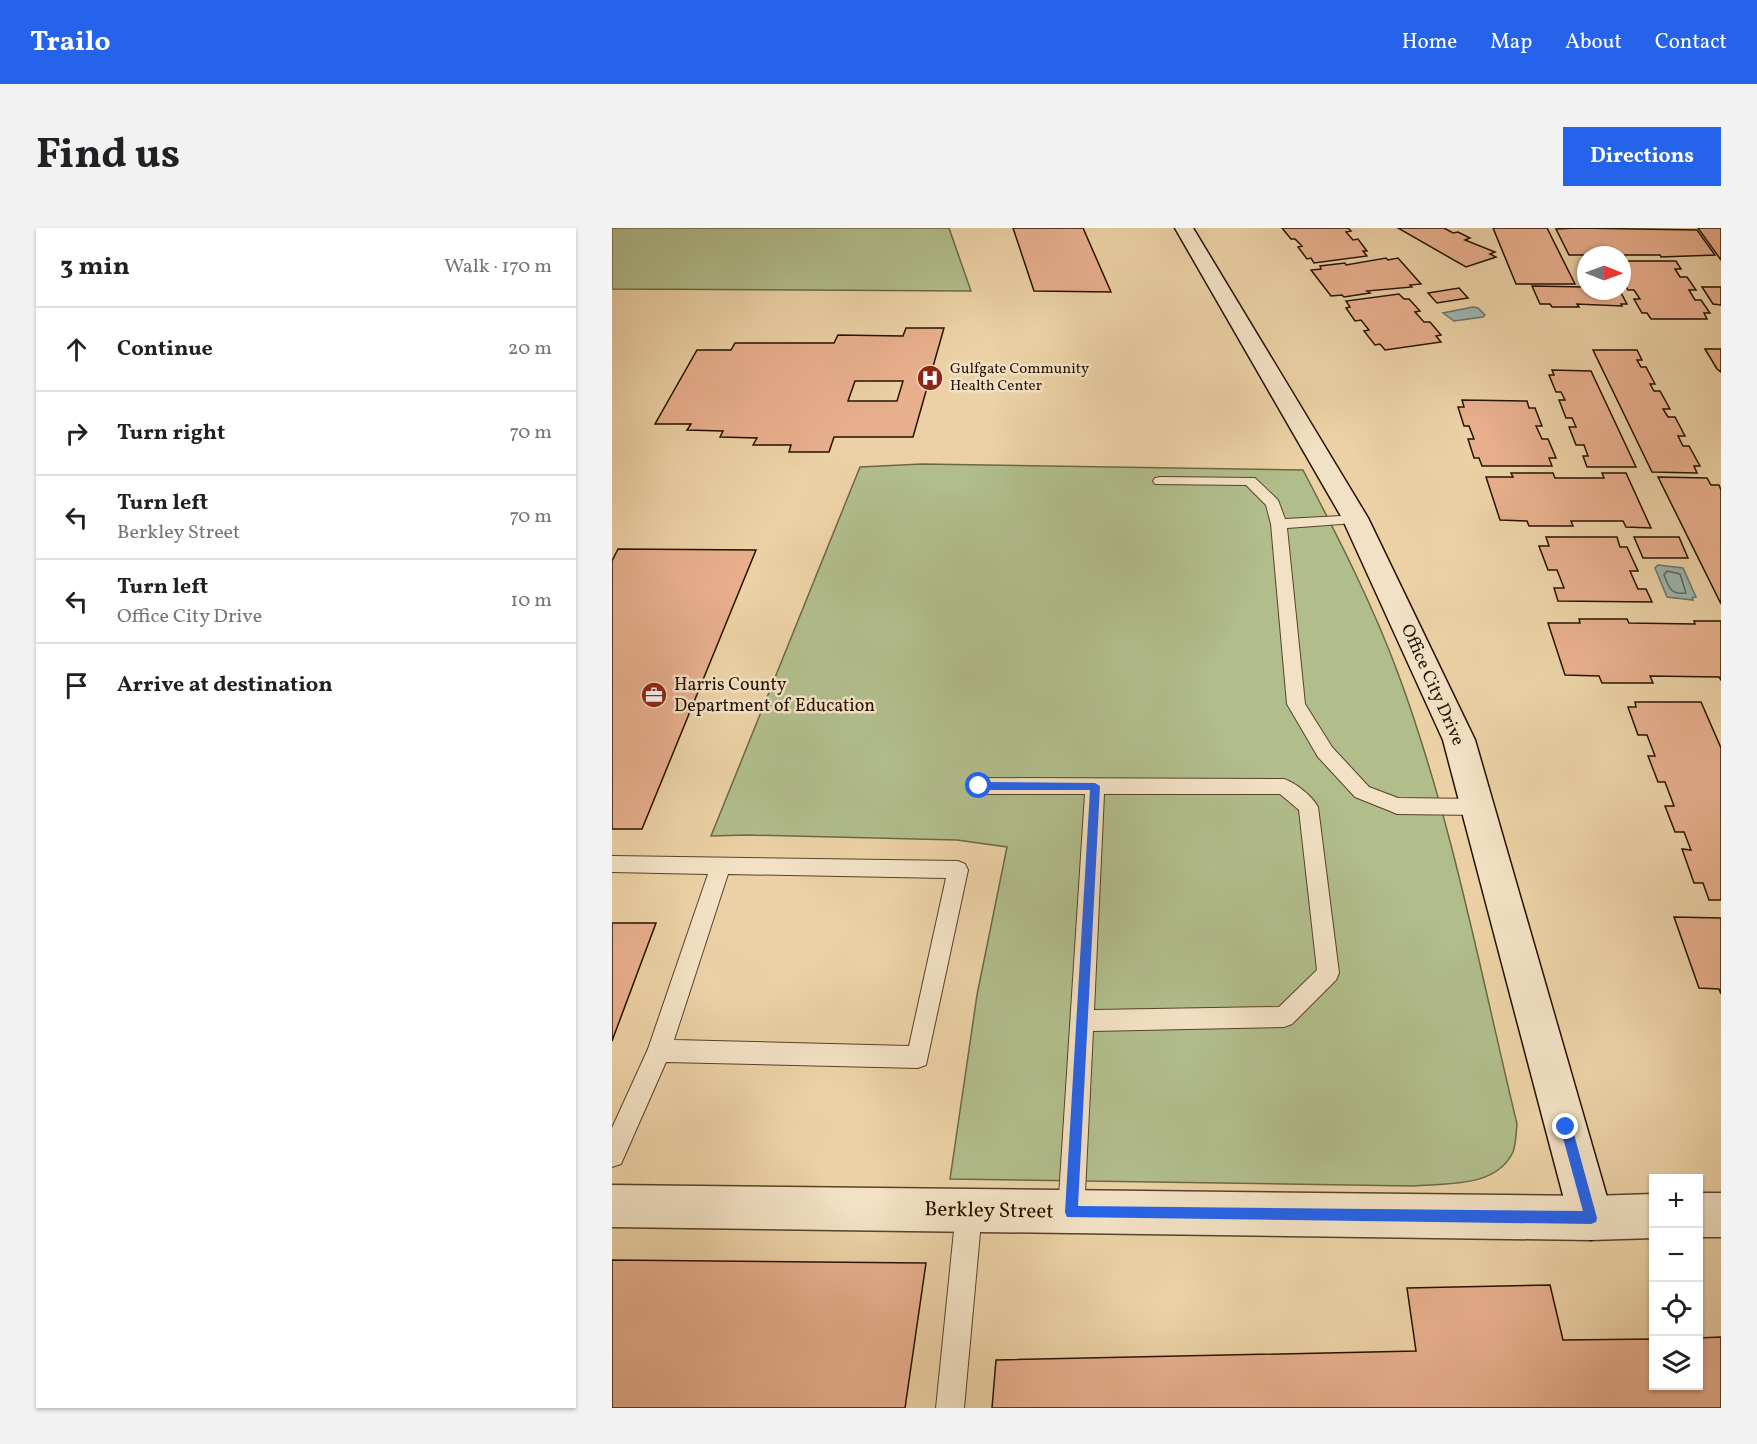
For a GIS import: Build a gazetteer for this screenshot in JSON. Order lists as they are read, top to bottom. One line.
{"streets":{"street":["Office City Drive","Berkley Street"]},"crossings":[["Office City Drive","Berkley Street"]],"places":{"hospital":["Gulfgate Community Health Center"],"office":["Harris County Department of Education"]},"north":"right","page":{"header":"Trailo","nav":["Home","Map","About","Contact"],"title":"Find us","buttons":"Directions","heading":["3 min","Walk · 170 m"],"list":[["Continue","20 m"],["Turn right","70 m"],["Turn left","Berkley Street","70 m"],["Turn left","Office City Drive","10 m"],"Arrive at destination"],"map_buttons":["+","−"]}}
